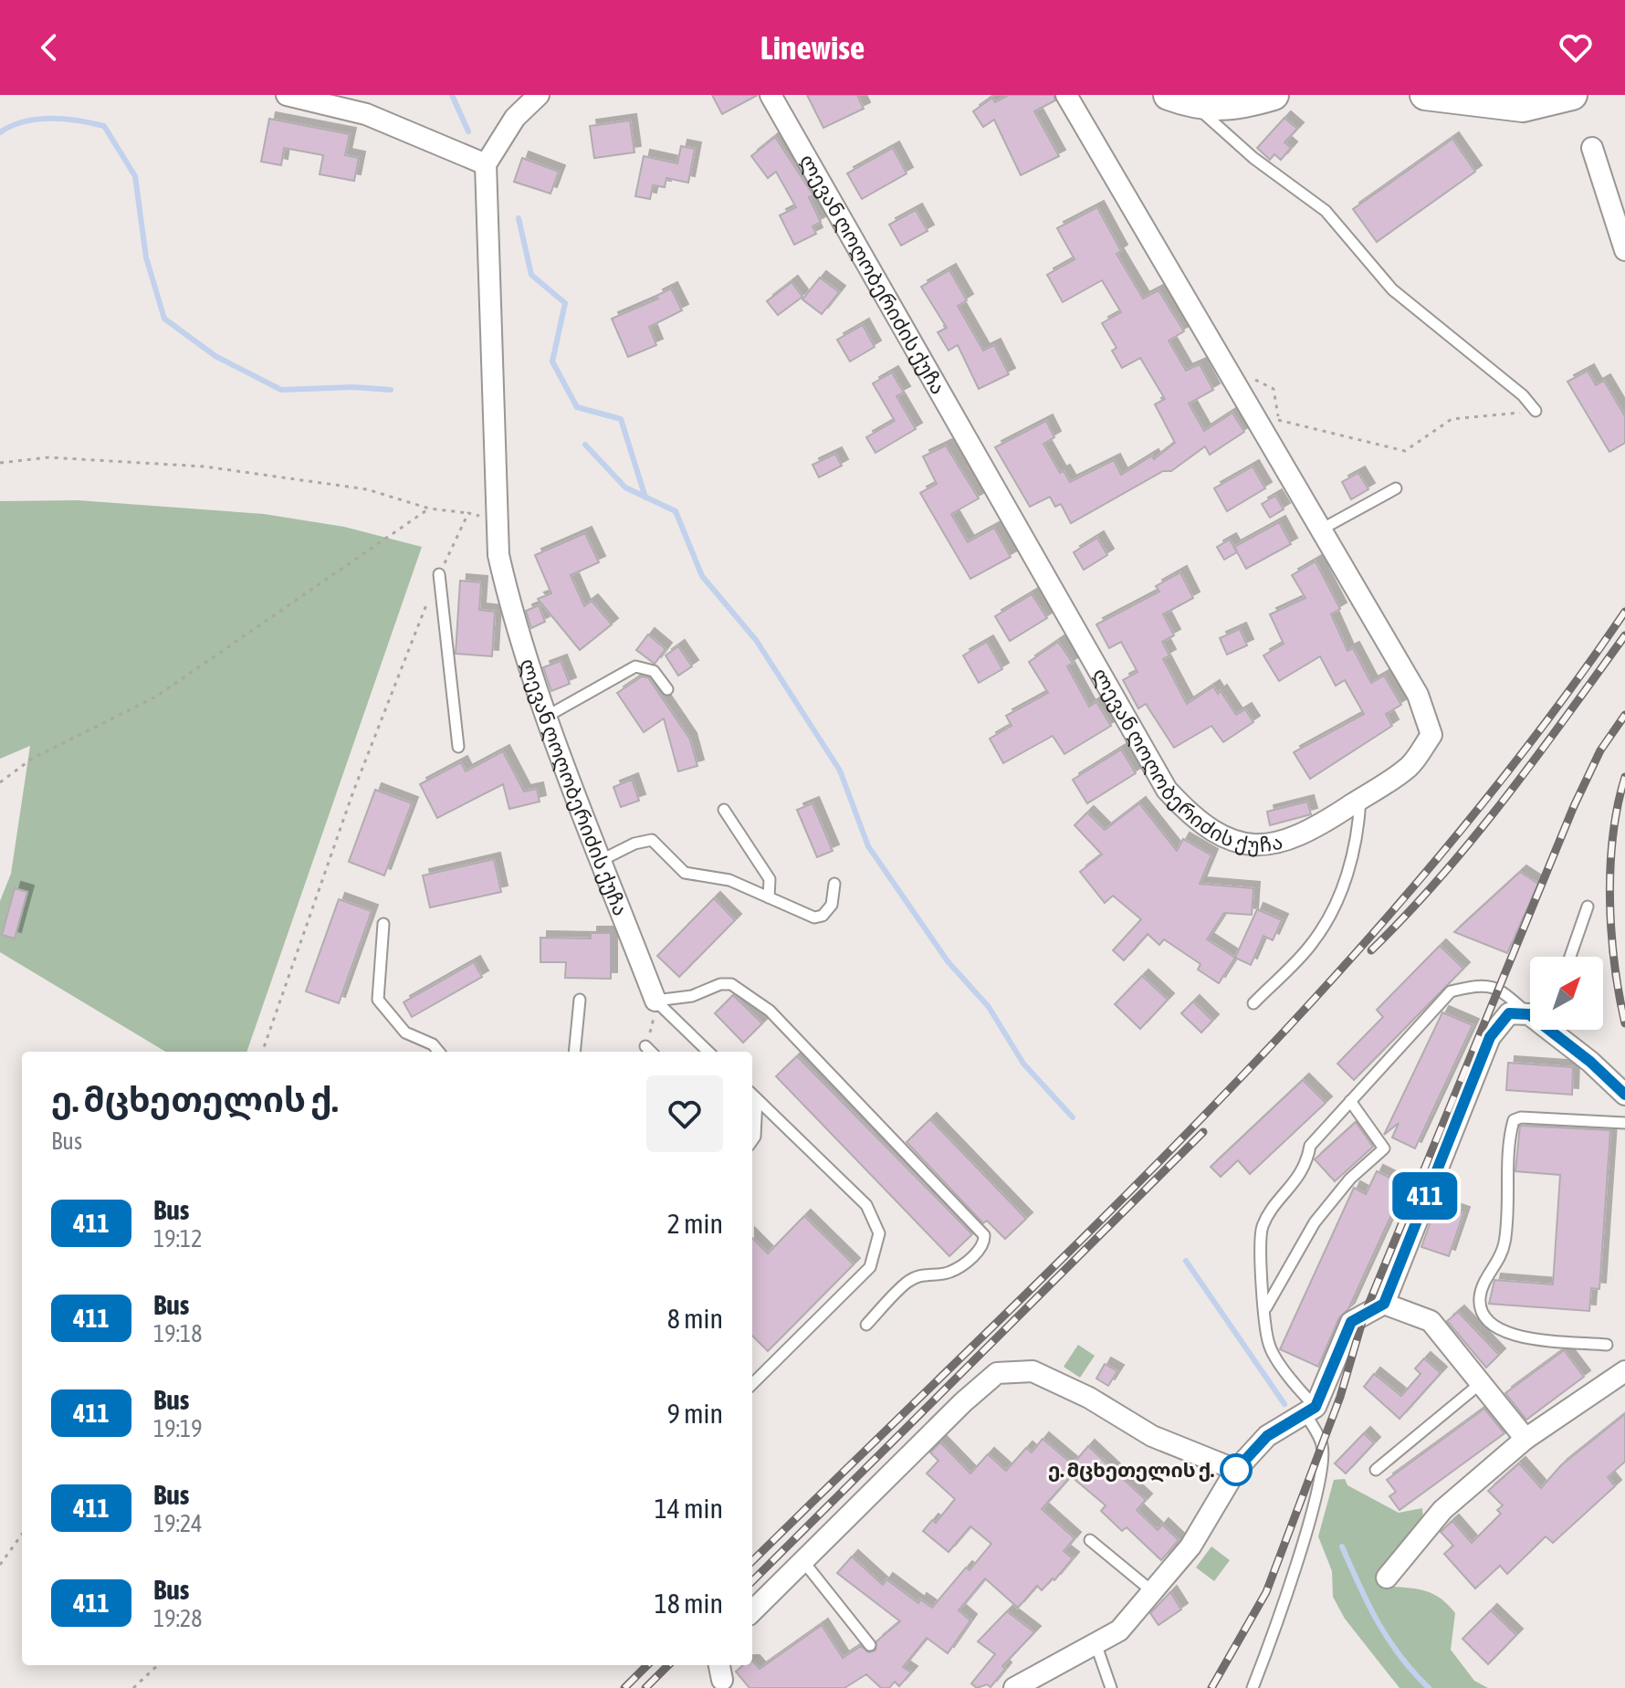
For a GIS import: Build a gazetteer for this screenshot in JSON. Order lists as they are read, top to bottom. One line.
{"streets":{"street":["ლევან ღოღობერიძის ქუჩა"]},"places":["ე. მცხეთელის ქ."],"lines":["bus line 411"],"north":"top right","page":{"header":"Linewise","on_map":"411","heading":["ე. მცხეთელის ქ.","Bus"],"list":[{"mark":"411","name":"Bus","note":"19:12","value":"2 min"},{"mark":"411","name":"Bus","note":"19:18","value":"8 min"},{"mark":"411","name":"Bus","note":"19:19","value":"9 min"},{"mark":"411","name":"Bus","note":"19:24","value":"14 min"},{"mark":"411","name":"Bus","note":"19:28","value":"18 min"}]}}
